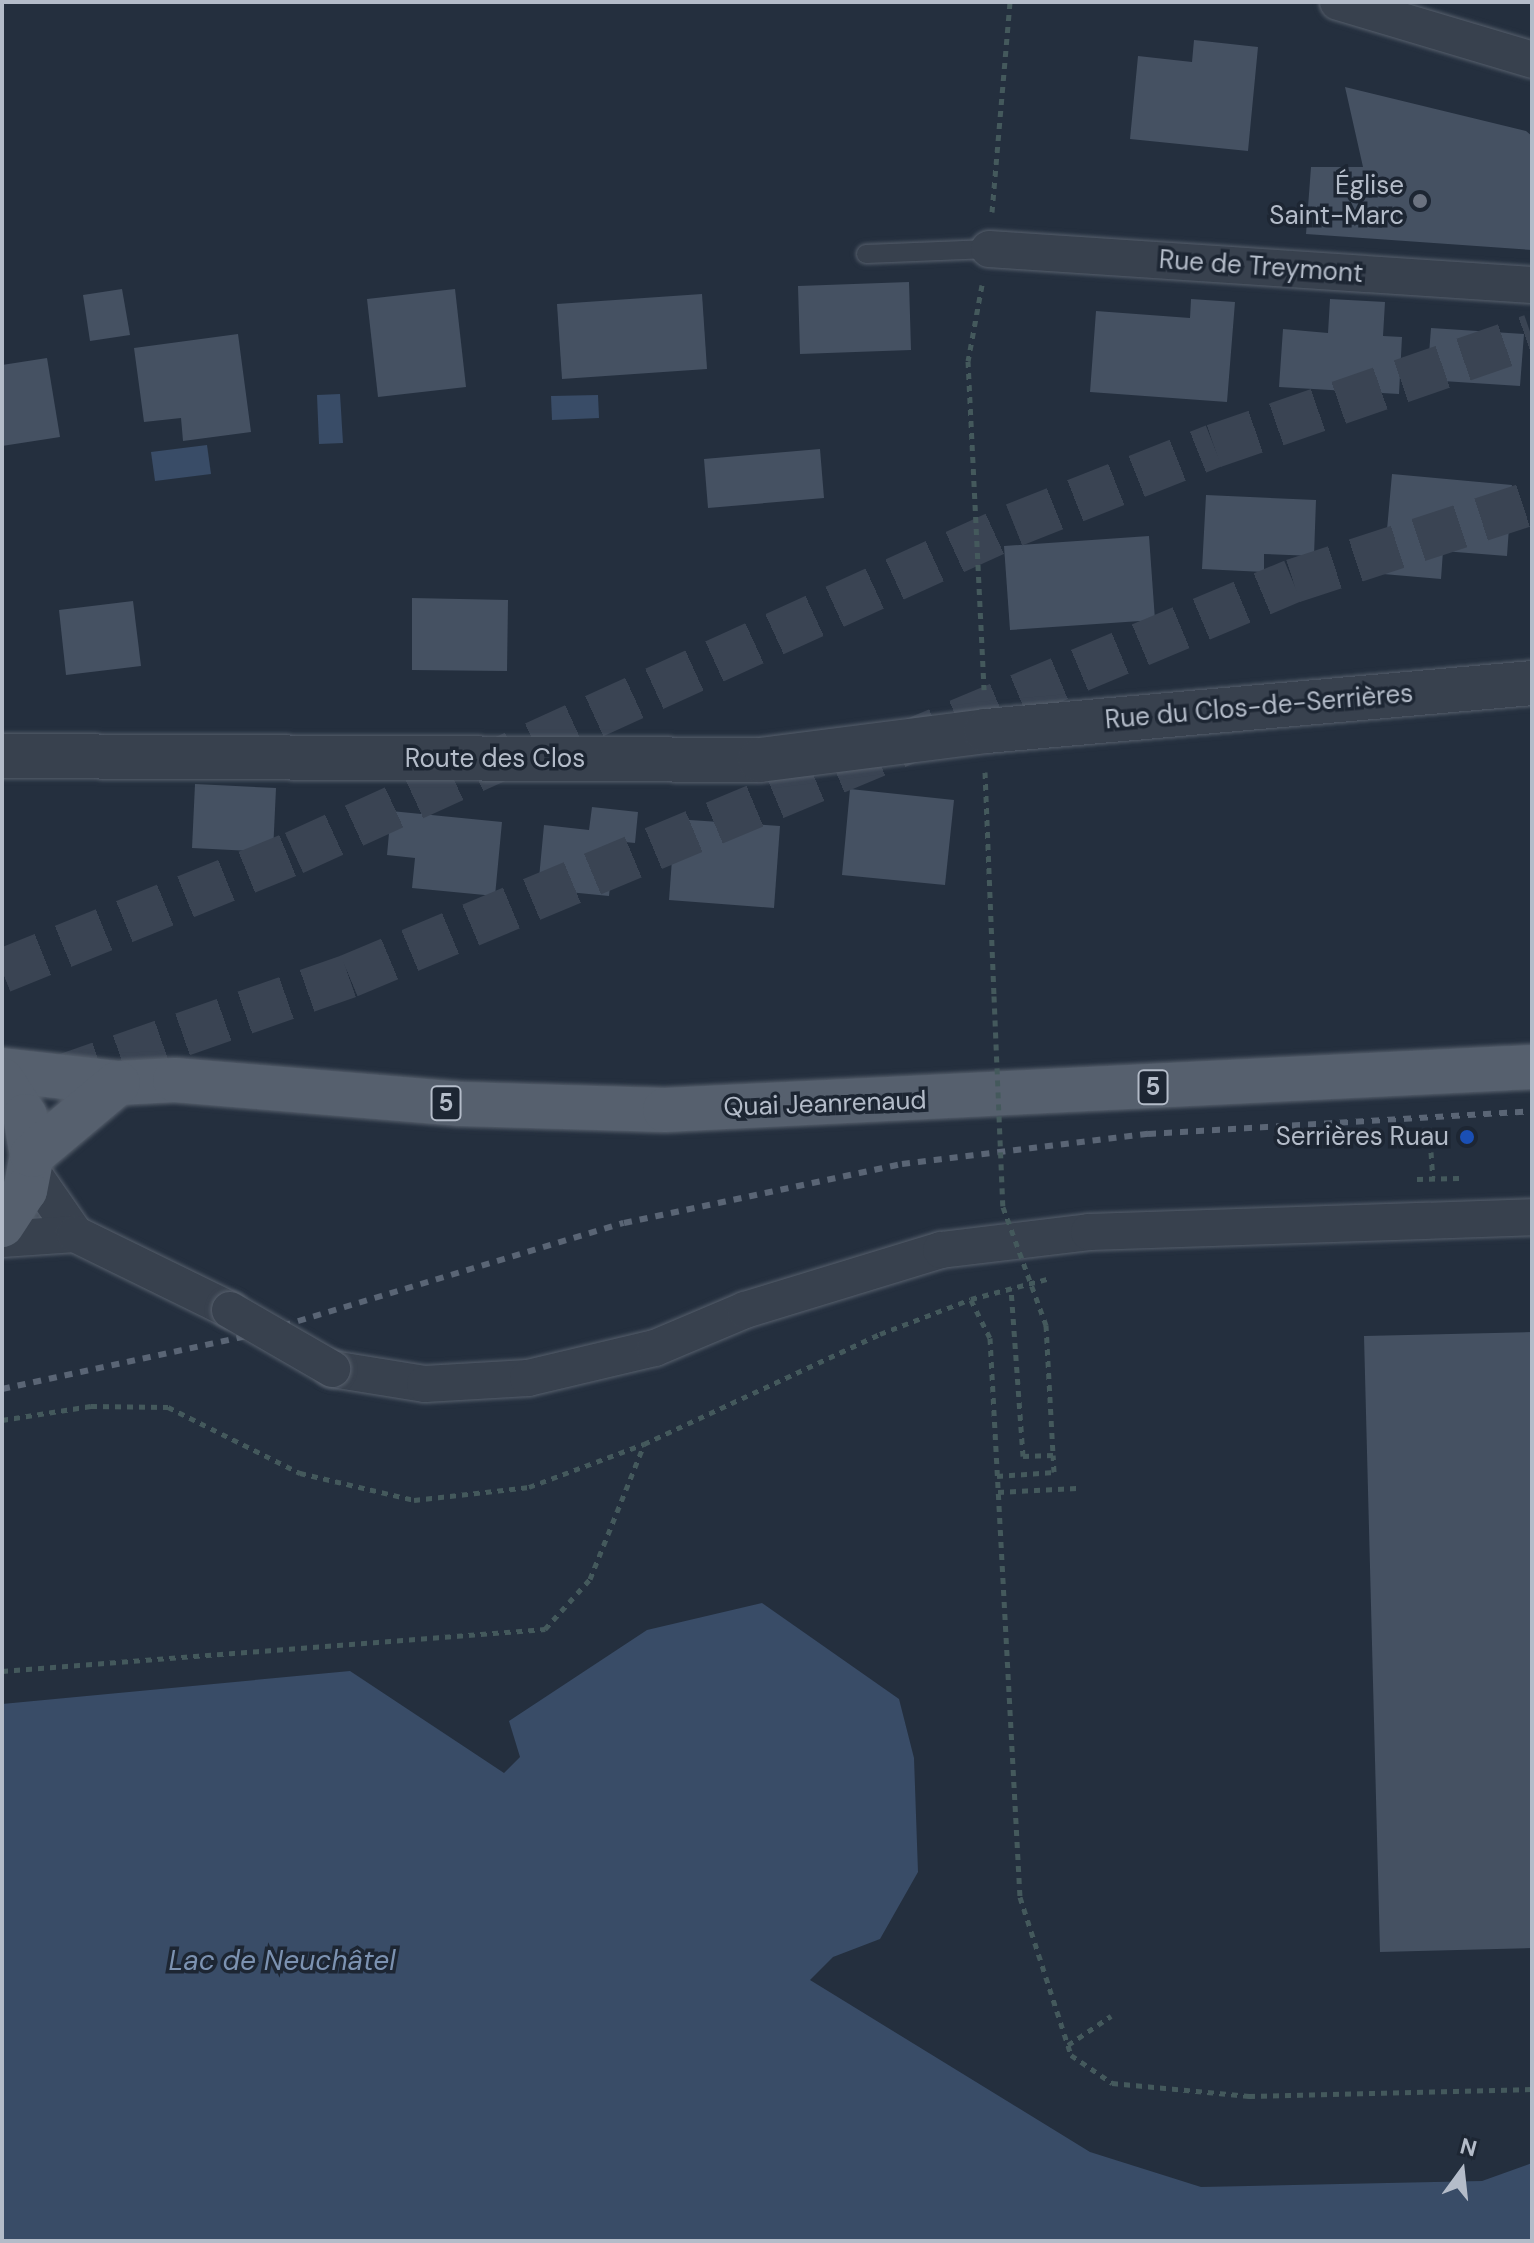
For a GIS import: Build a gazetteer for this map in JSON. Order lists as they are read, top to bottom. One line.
{"streets":{"main road":["5","Quai Jeanrenaud"],"street":["Rue de Treymont","Rue du Clos-de-Serrières","Route des Clos"]},"crossings":[["Rue du Clos-de-Serrières","Route des Clos"],["5","Quai Jeanrenaud"]],"water":["Lac de Neuchâtel"],"places":["Église Saint-Marc","Serrières Ruau"],"north":"top"}
